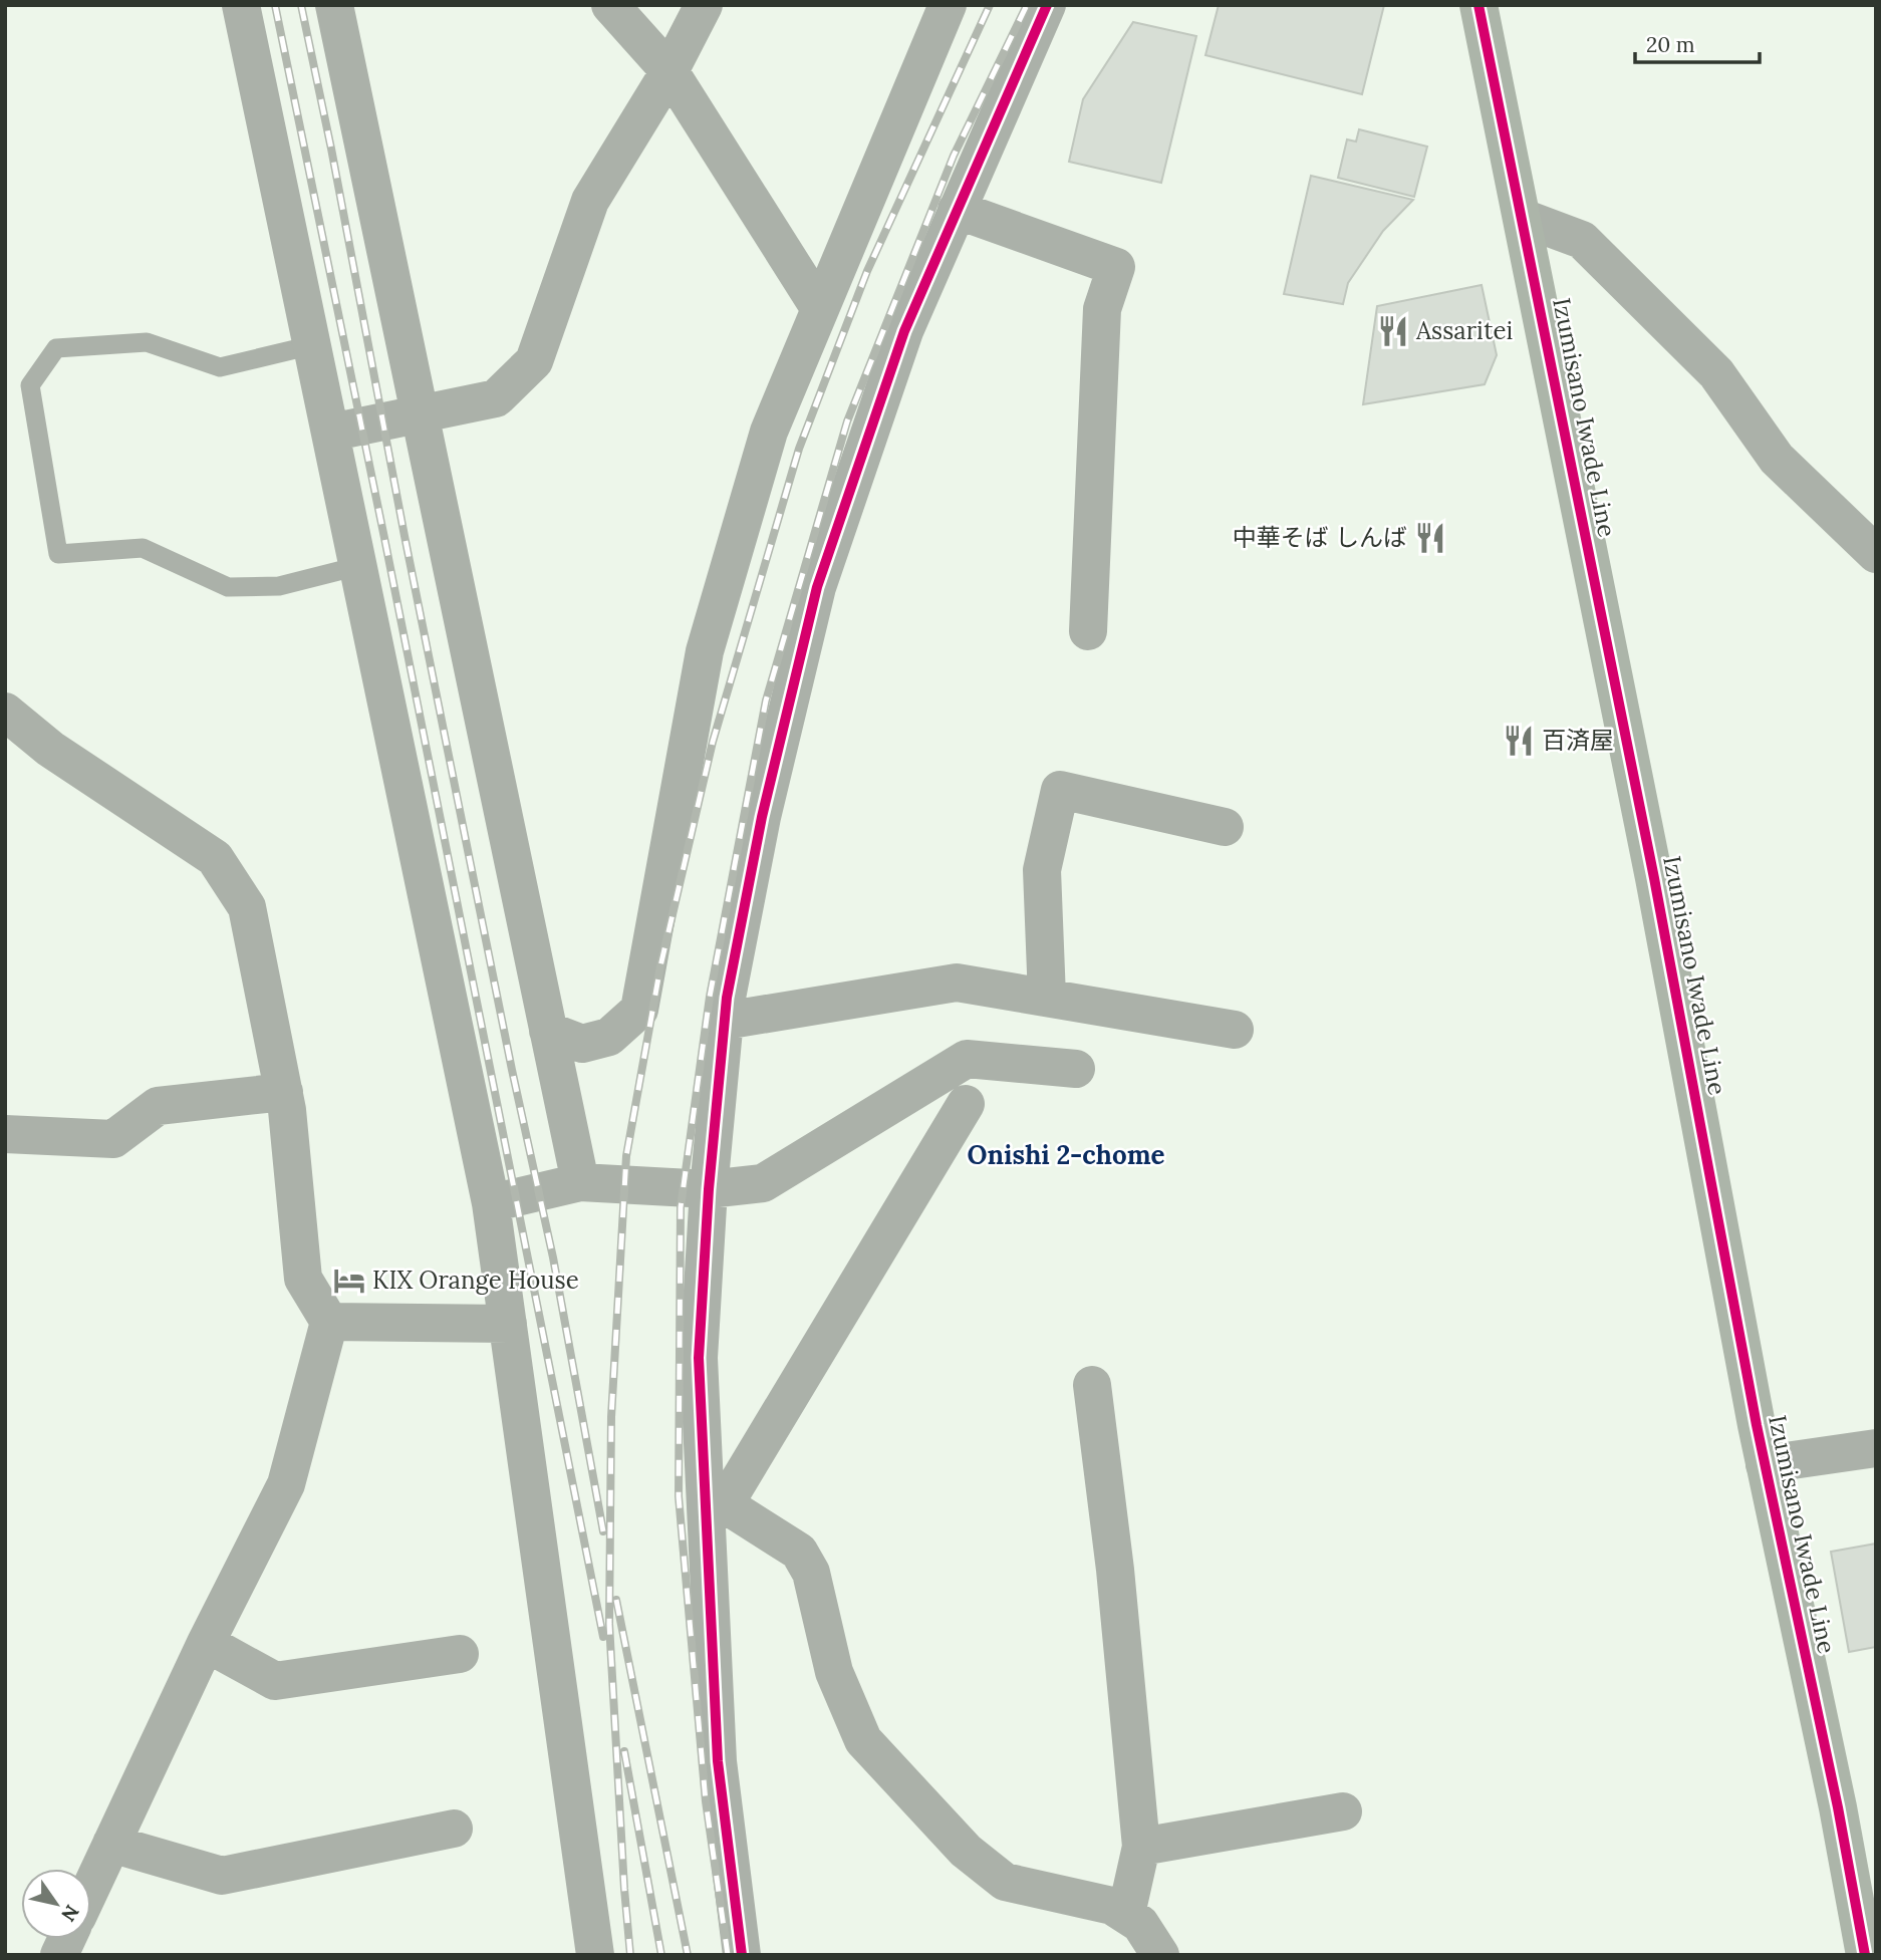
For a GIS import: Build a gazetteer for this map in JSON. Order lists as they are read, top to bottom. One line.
{"streets":{"main road":["Izumisano Iwade Line"]},"districts":["Onishi 2-chome"],"places":{"restaurant":["Assaritei","中華そば しんば","百済屋"],"hotel":["KIX Orange House"]},"scale_bar":"20 m","north":"bottom right"}
